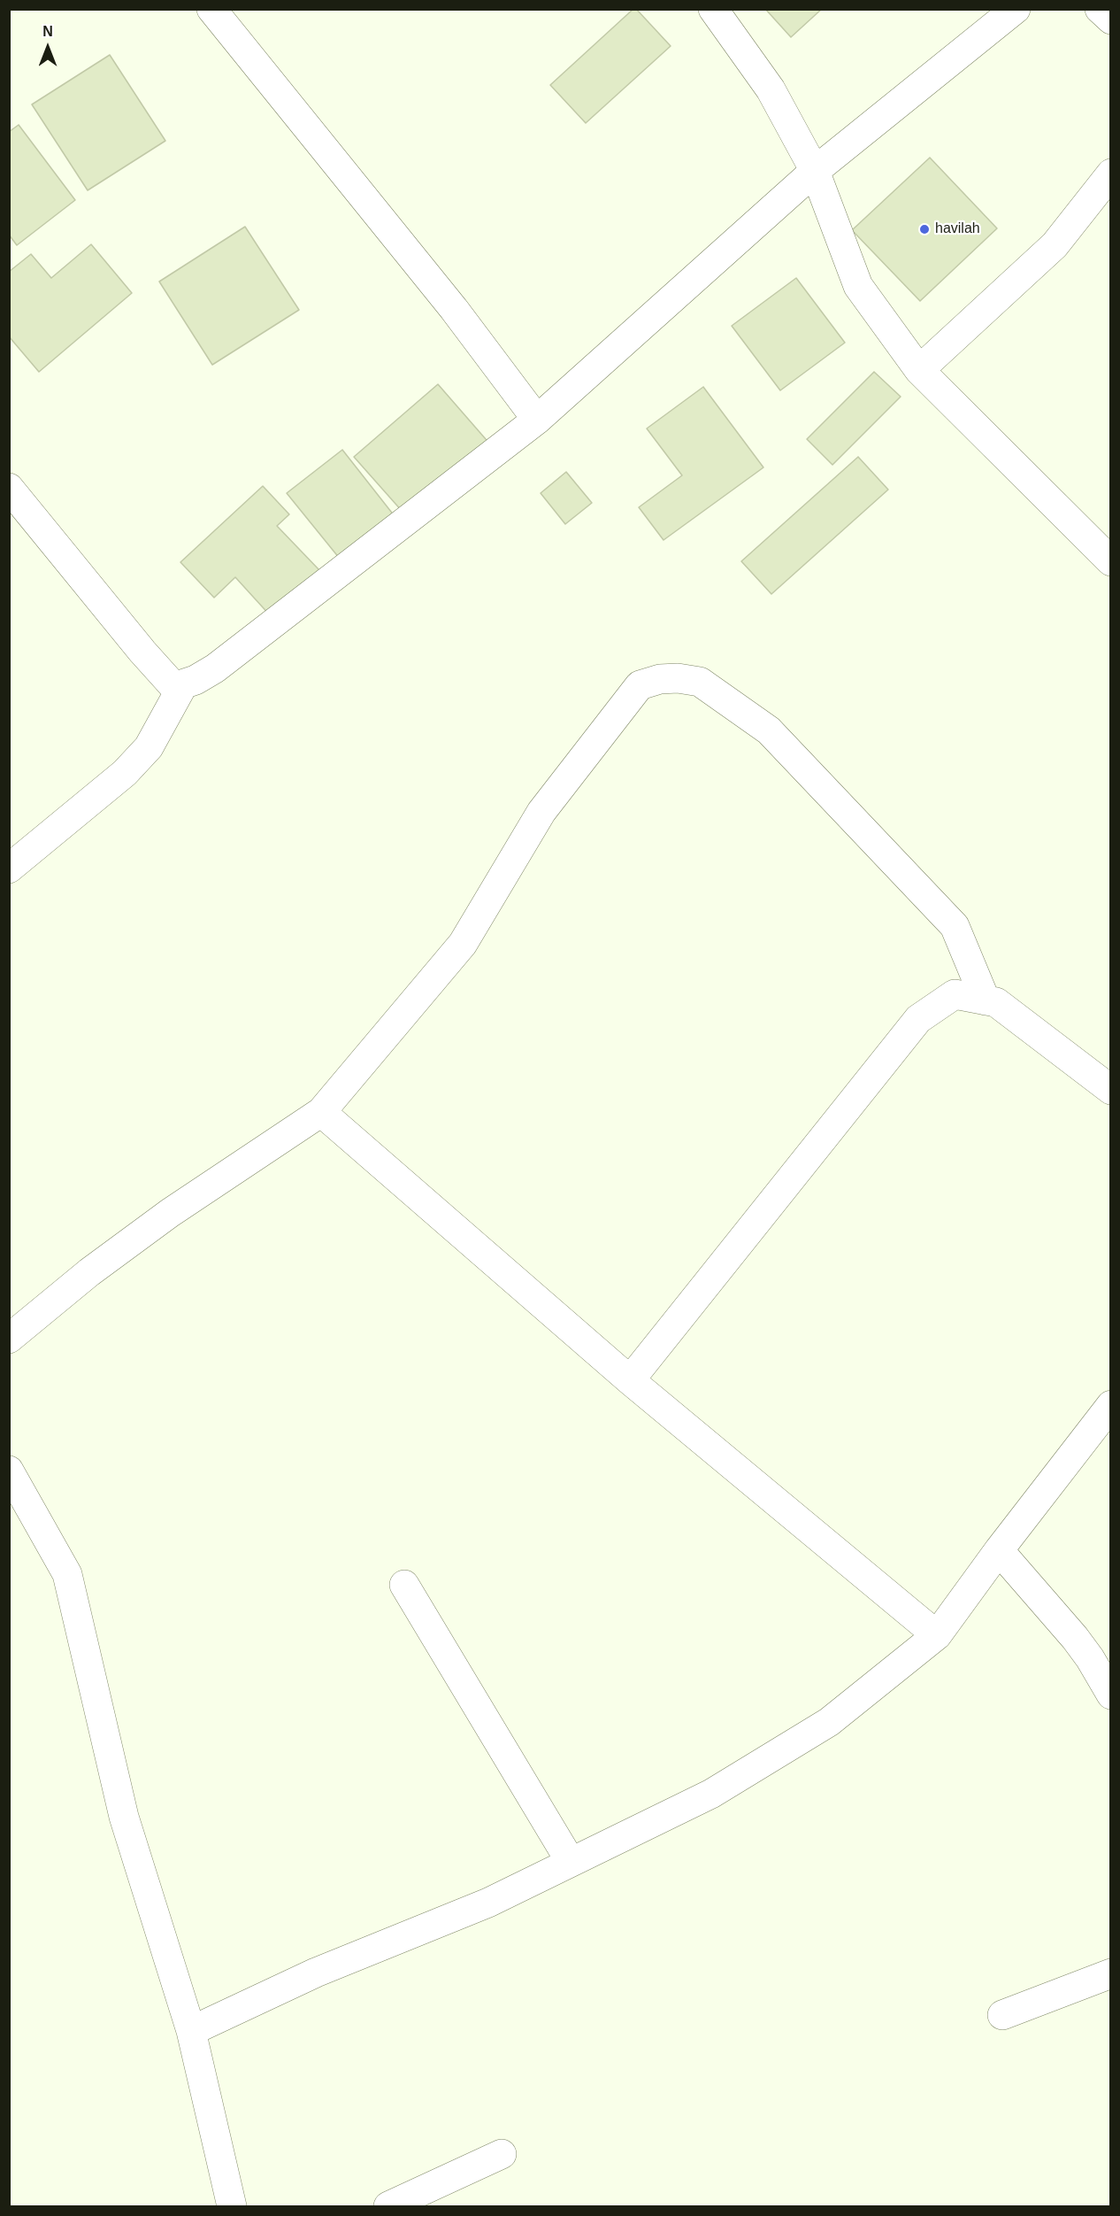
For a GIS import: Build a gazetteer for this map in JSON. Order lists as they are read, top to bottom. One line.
{"places":["havilah"],"north":"top"}
